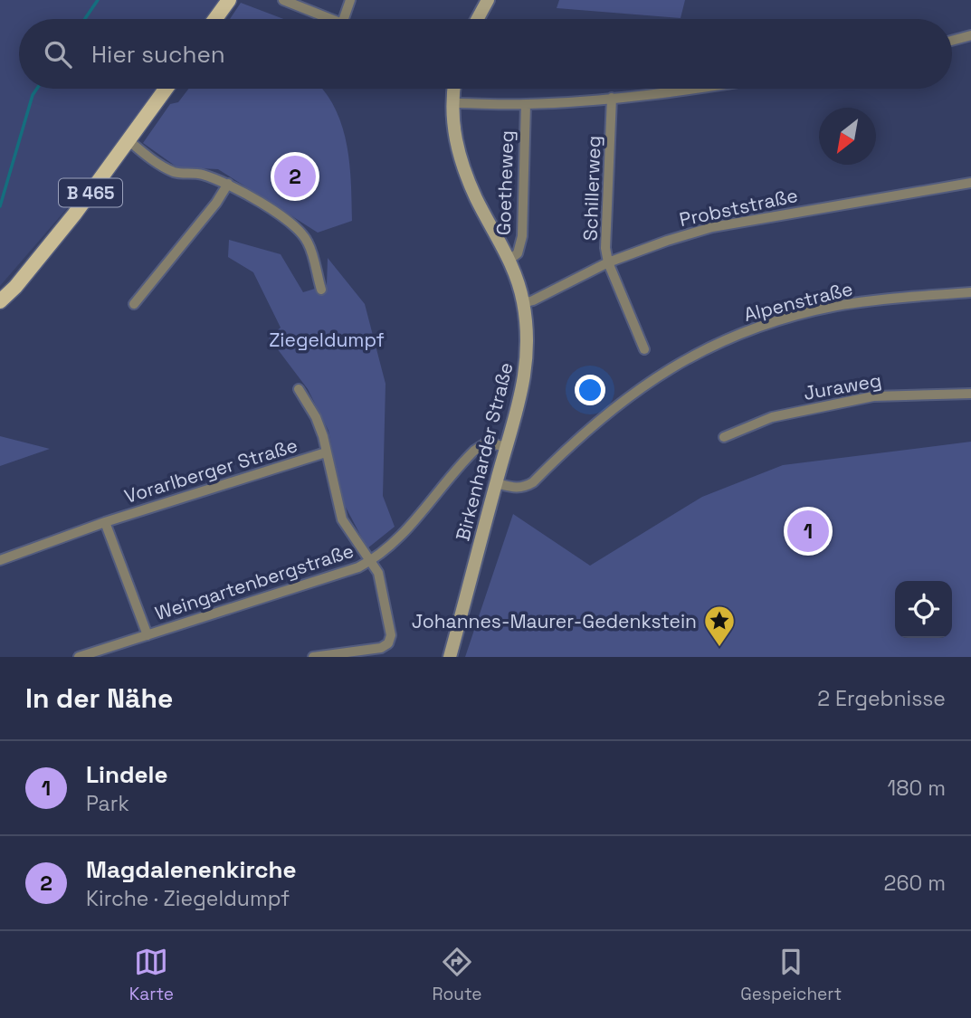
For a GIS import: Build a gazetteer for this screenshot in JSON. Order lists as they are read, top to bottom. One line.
{"streets":{"main road":["B 465","Birkenharder Straße"],"street":["Goetheweg","Schillerweg","Probststraße","Alpenstraße","Juraweg","Vorarlberger Straße","Weingartenbergstraße"]},"crossings":[["Goetheweg","Birkenharder Straße"],["Schillerweg","Probststraße"],["Probststraße","Birkenharder Straße"],["Alpenstraße","Birkenharder Straße"],["Birkenharder Straße","Weingartenbergstraße"],["Vorarlberger Straße","Weingartenbergstraße"]],"parks":["Ziegeldumpf"],"places":{"place":["Johannes-Maurer-Gedenkstein"]},"north":"bottom left","page":{"search":"Hier suchen","pins":["2","1"],"heading":["In der Nähe","2 Ergebnisse"],"list":[{"mark":"1","name":"Lindele","note":"Park","value":"180 m"},{"mark":"2","name":"Magdalenenkirche","note":"Kirche · Ziegeldumpf","value":"260 m"}],"nav":["Karte","Route","Gespeichert"]}}
